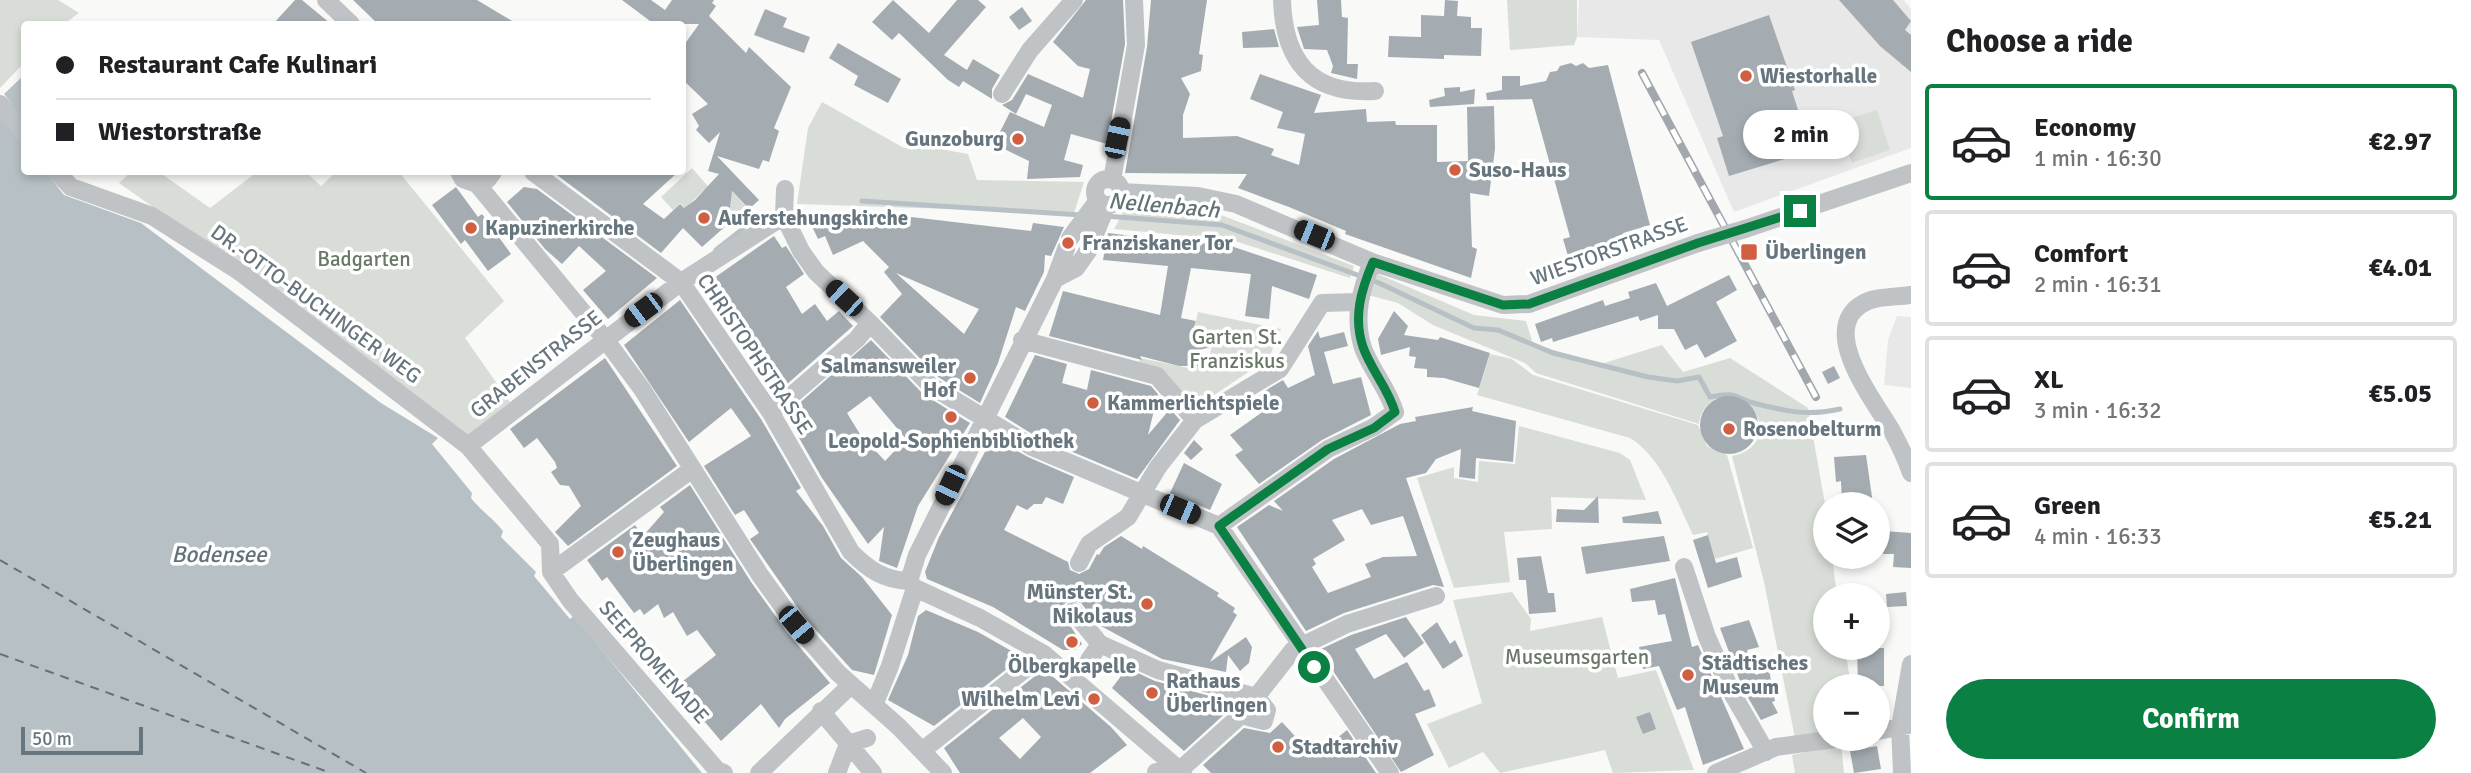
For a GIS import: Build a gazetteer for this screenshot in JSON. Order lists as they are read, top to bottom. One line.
{"streets":{"street":["WIESTORSTRASSE","DR.-OTTO-BUCHINGER WEG","CHRISTOPHSTRASSE","GRABENSTRASSE","SEEPROMENADE"]},"crossings":[["DR.-OTTO-BUCHINGER WEG","GRABENSTRASSE"],["DR.-OTTO-BUCHINGER WEG","SEEPROMENADE"],["CHRISTOPHSTRASSE","GRABENSTRASSE"],["GRABENSTRASSE","SEEPROMENADE"]],"water":["Nellenbach","Bodensee"],"parks":["Badgarten","Garten St. Franziskus","Museumsgarten"],"places":{"other":["Wiestorhalle","Gunzoburg","Suso-Haus","Auferstehungskirche","Kapuzinerkirche","Franziskaner Tor","Salmansweiler Hof","Kammerlichtspiele","Leopold-Sophienbibliothek","Rosenobelturm","Zeughaus Überlingen","Münster St. Nikolaus","Ölbergkapelle","Städtisches Museum","Rathaus Überlingen","Wilhelm Levi","Stadtarchiv"],"transit":["Überlingen"]},"scale_bar":"50 m","page":{"heading":"Choose a ride","banner":["Restaurant Cafe Kulinari","Wiestorstraße"],"list":[{"name":"Economy","note":"1 min · 16:30","value":"€2.97"},{"name":"Comfort","note":"2 min · 16:31","value":"€4.01"},{"name":"XL","note":"3 min · 16:32","value":"€5.05"},{"name":"Green","note":"4 min · 16:33","value":"€5.21"}],"bubble":"2 min","map_buttons":["+","−"],"buttons":"Confirm","scale":"50 m"}}
